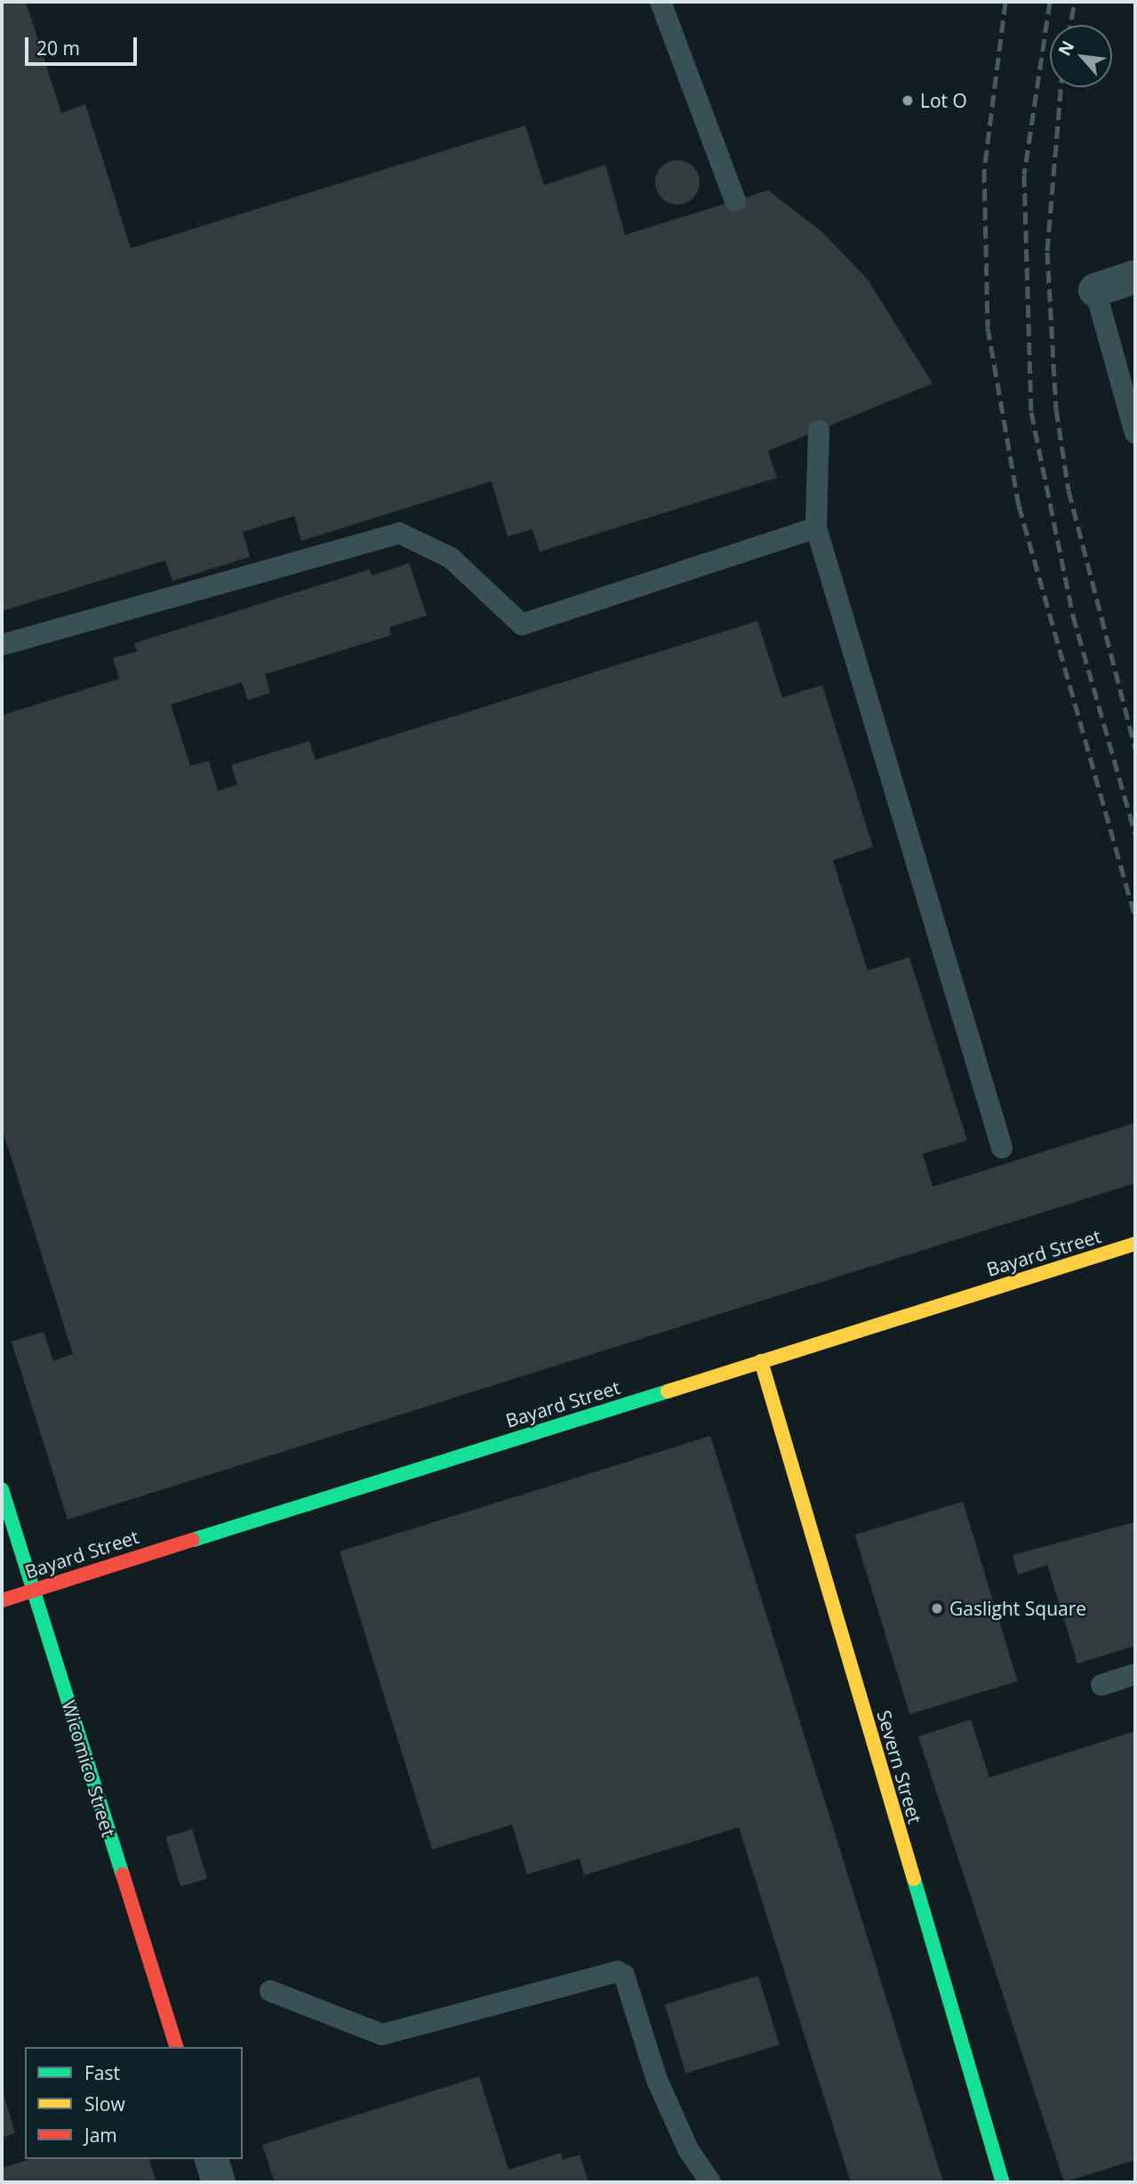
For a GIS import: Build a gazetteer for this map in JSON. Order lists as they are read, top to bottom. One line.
{"streets":{"street":["Bayard Street","Severn Street","Wicomico Street"]},"crossings":[["Bayard Street","Severn Street"],["Bayard Street","Wicomico Street"]],"places":["Lot O","Gaslight Square"],"legend":["Fast","Slow","Jam"],"scale_bar":"20 m","north":"top left"}
